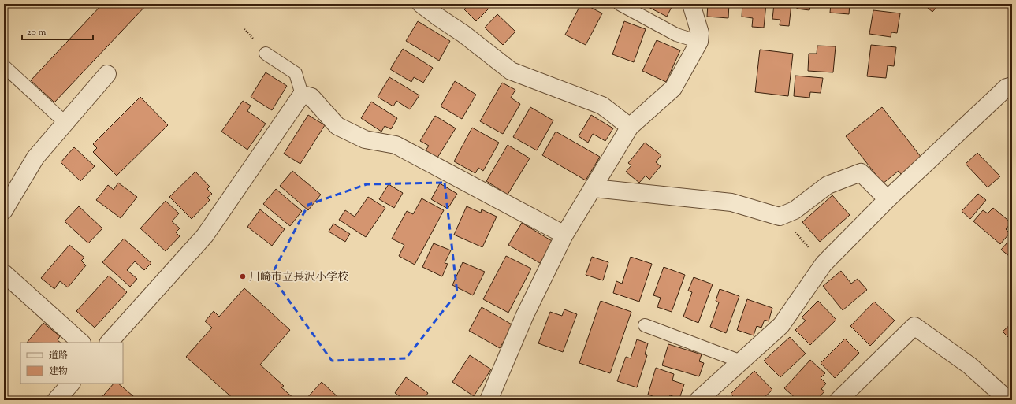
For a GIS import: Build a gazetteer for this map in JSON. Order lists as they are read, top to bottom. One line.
{"places":["川崎市立長沢小学校"],"legend":["道路","建物"],"scale_bar":"20 m"}
